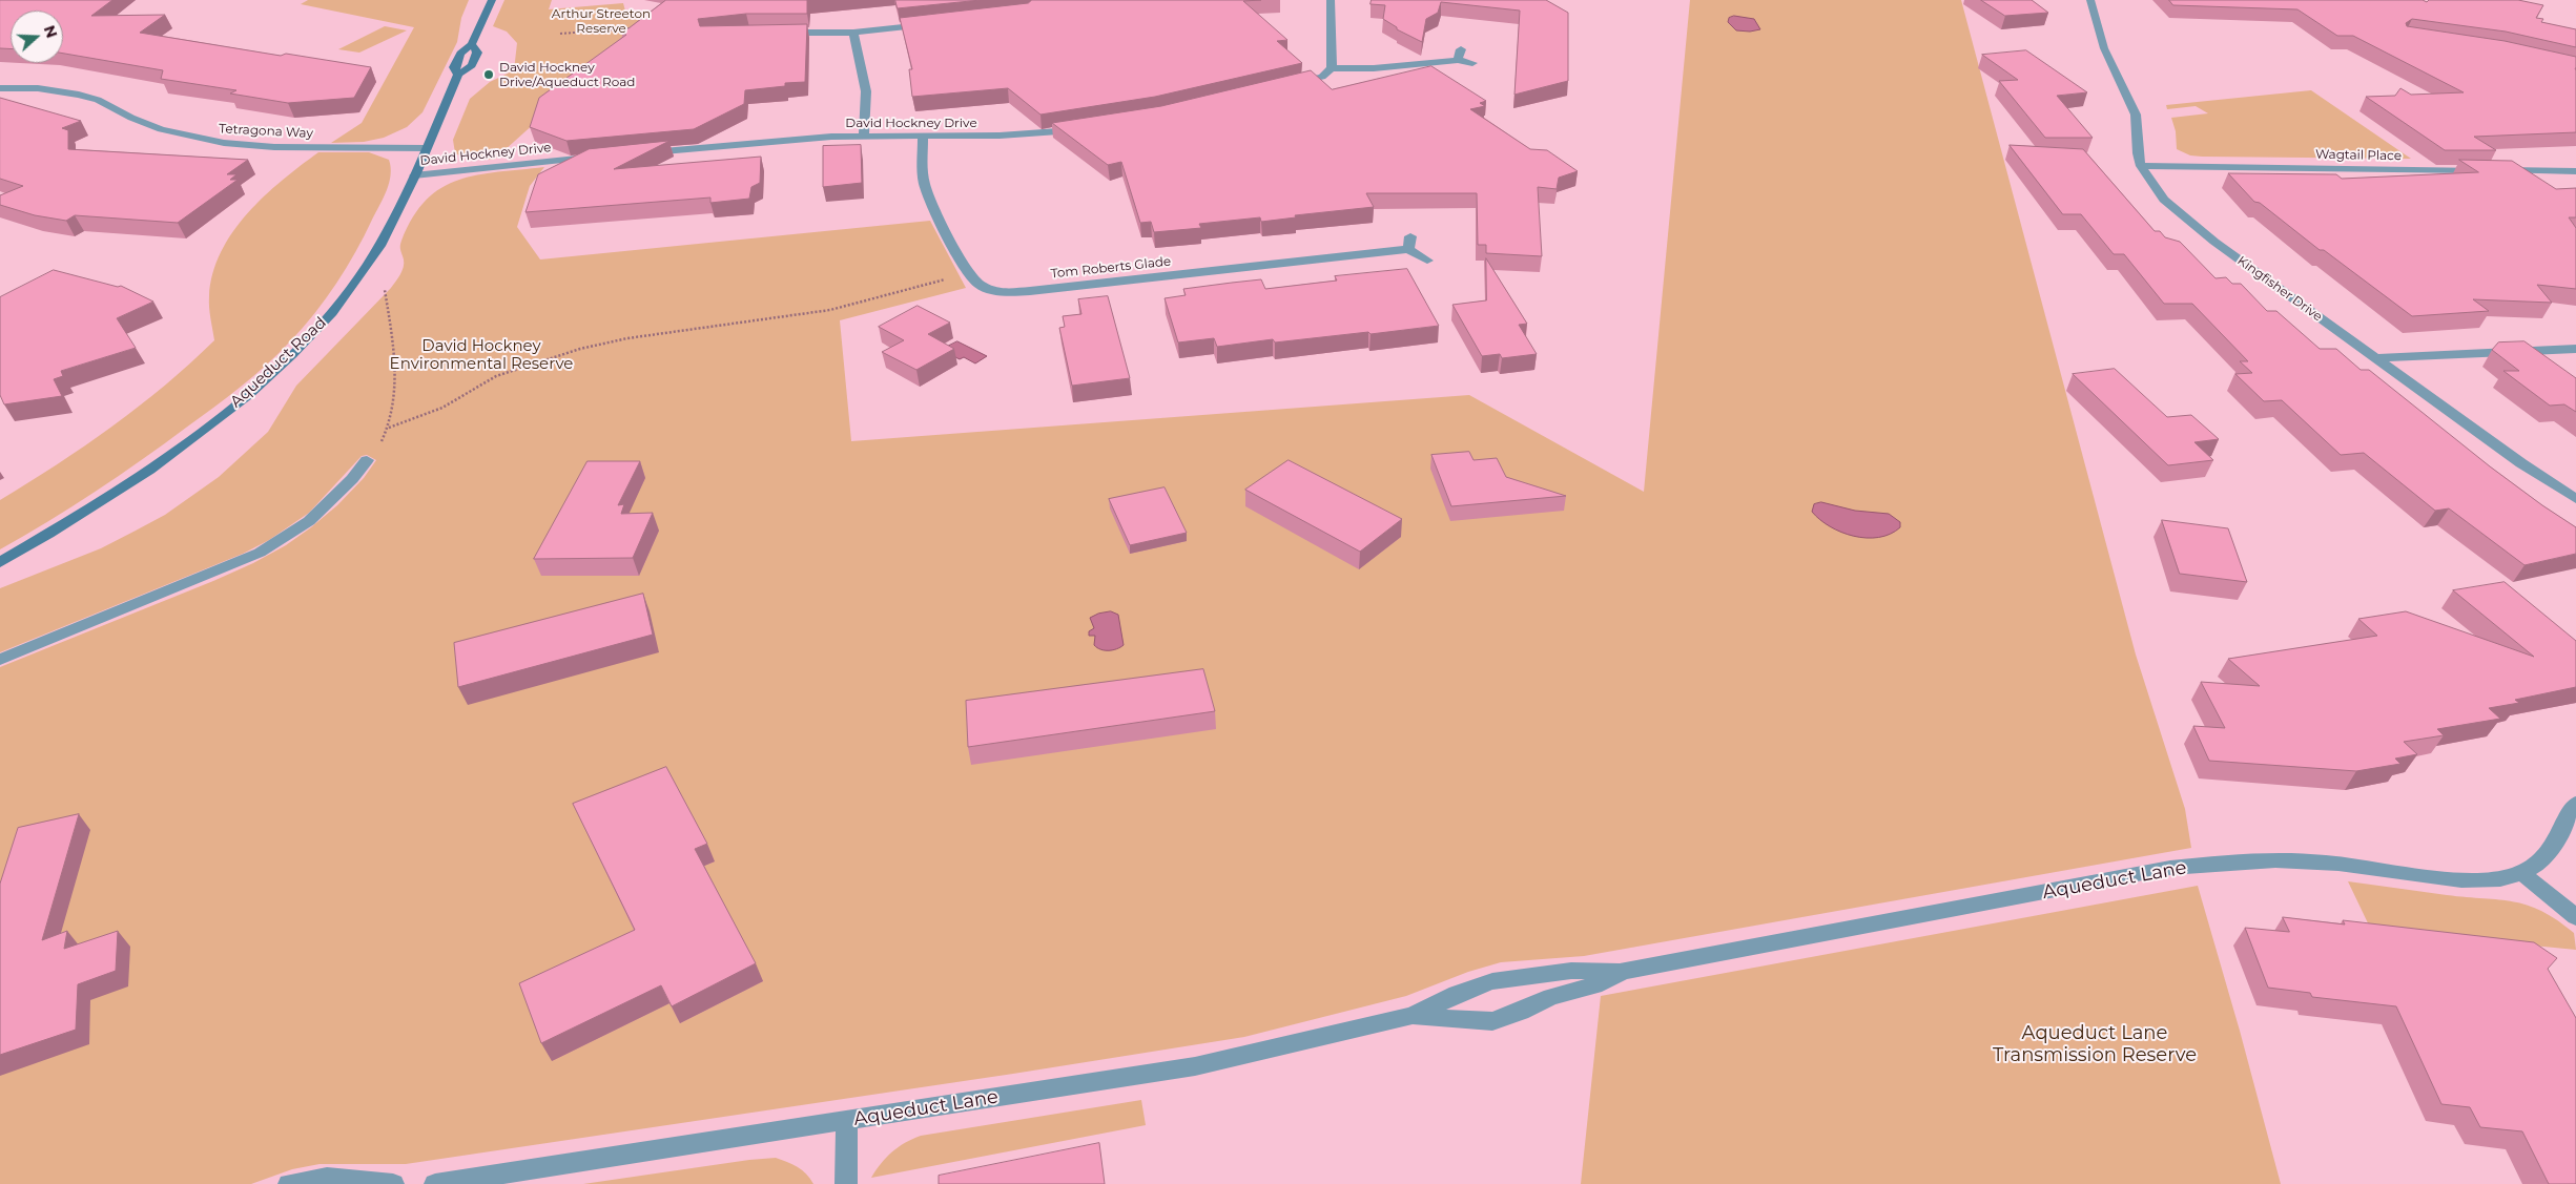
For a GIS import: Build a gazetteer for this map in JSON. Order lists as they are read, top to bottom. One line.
{"streets":{"main road":["Aqueduct Road"],"street":["David Hockney Drive","Tetragona Way","Wagtail Place","Tom Roberts Glade","Kingfisher Drive","Aqueduct Lane"]},"crossings":[["David Hockney Drive","Tom Roberts Glade"],["David Hockney Drive","Aqueduct Road"],["Tetragona Way","Aqueduct Road"],["Wagtail Place","Kingfisher Drive"]],"parks":["Arthur Streeton Reserve","David Hockney Environmental Reserve","Aqueduct Lane Transmission Reserve"],"places":["David Hockney Drive/Aqueduct Road"],"north":"right"}
